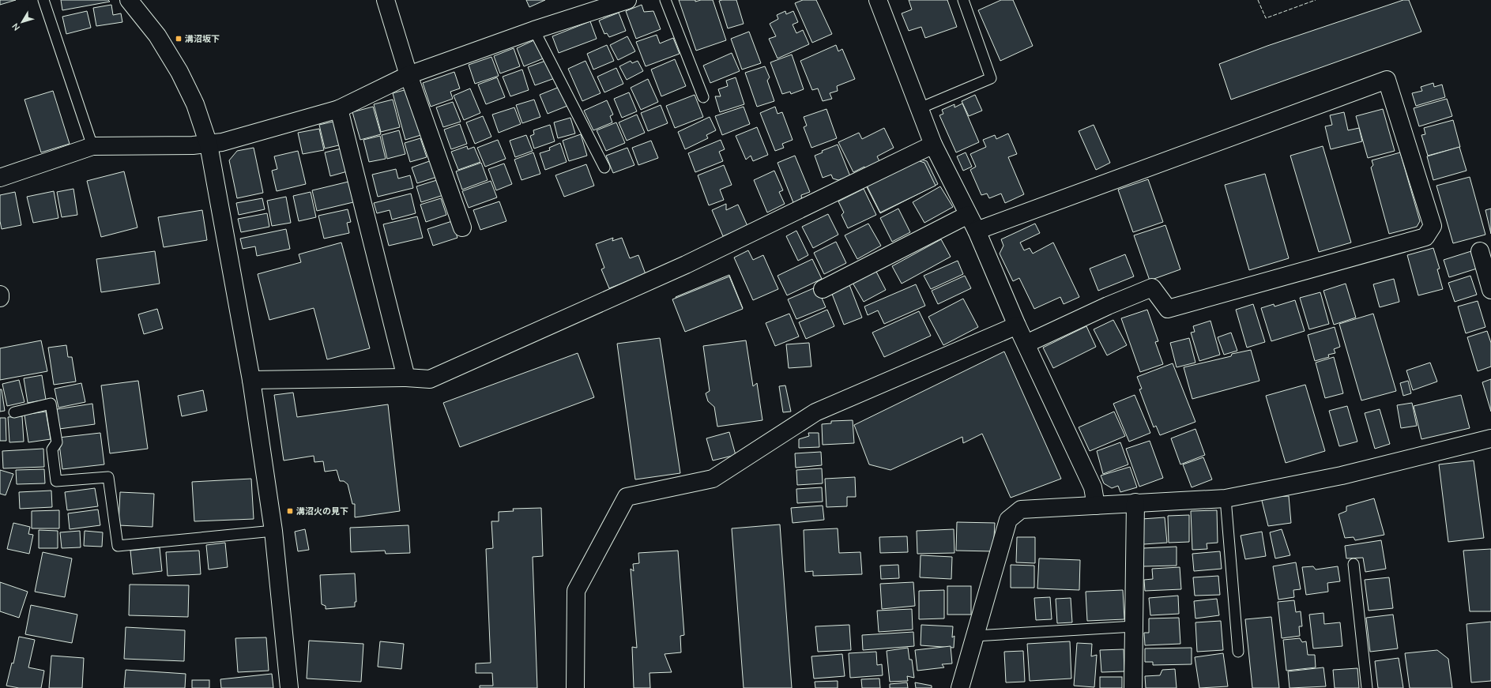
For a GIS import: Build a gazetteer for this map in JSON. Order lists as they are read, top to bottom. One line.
{"places":{"transit":["溝沼坂下","溝沼火の見下"]},"north":"bottom left"}
